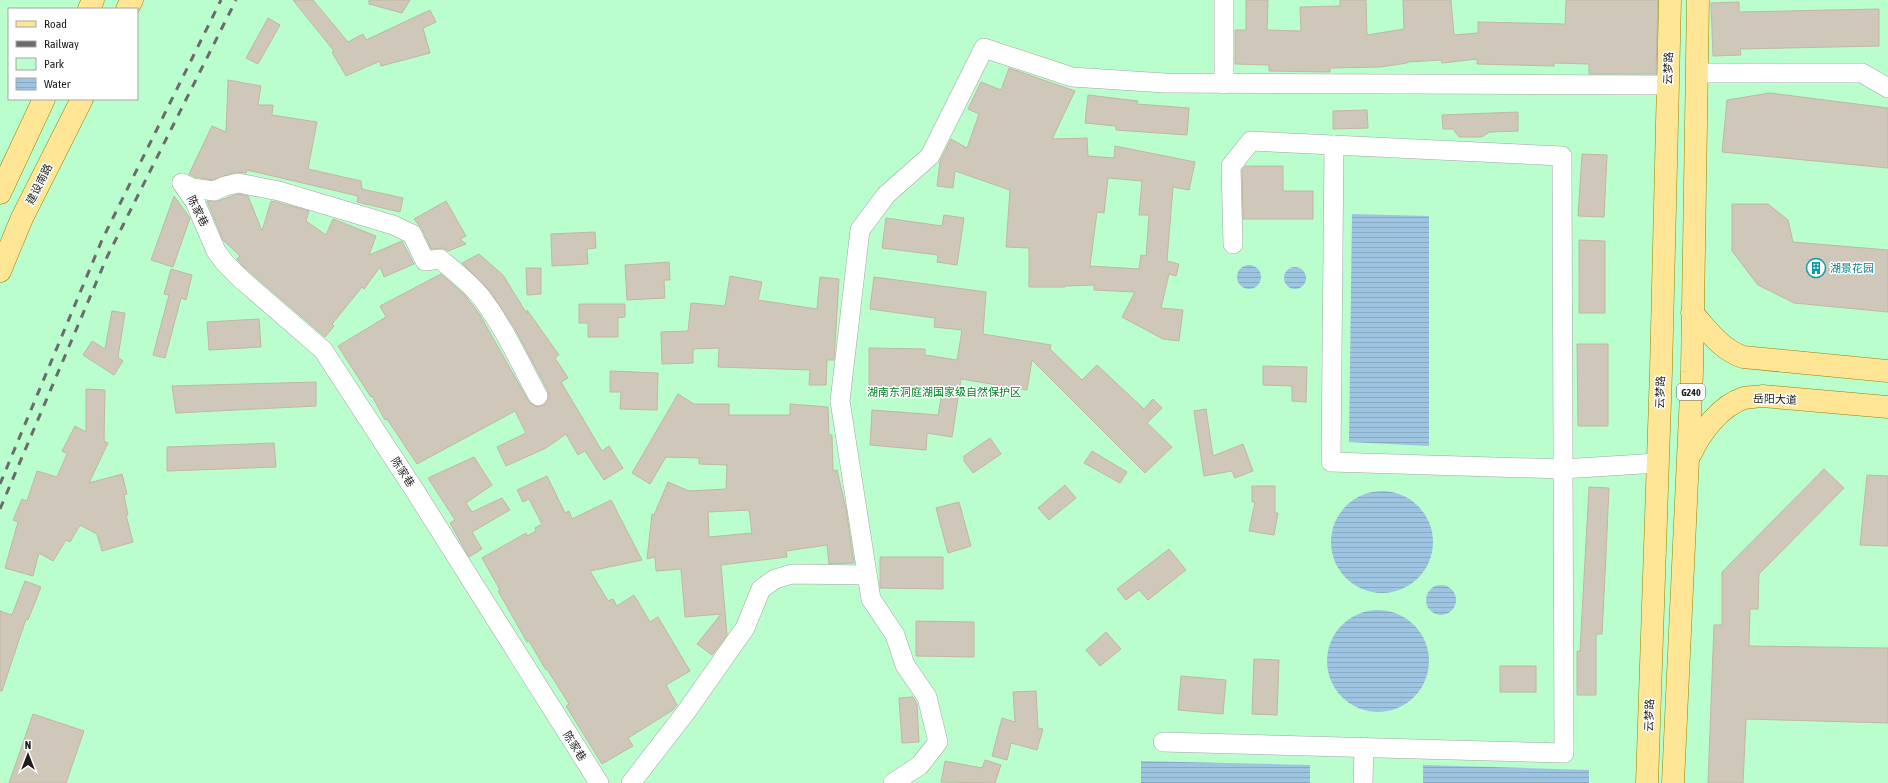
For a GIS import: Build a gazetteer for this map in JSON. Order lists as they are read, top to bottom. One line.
{"streets":{"main road":["云梦路","建设南路","G240","岳阳大道"],"street":["陈家巷"]},"crossings":[["G240","岳阳大道"]],"parks":["湖南东洞庭湖国家级自然保护区"],"places":{"building":["湖景花园"]},"legend":["Road","Railway","Park","Water"],"north":"top"}
